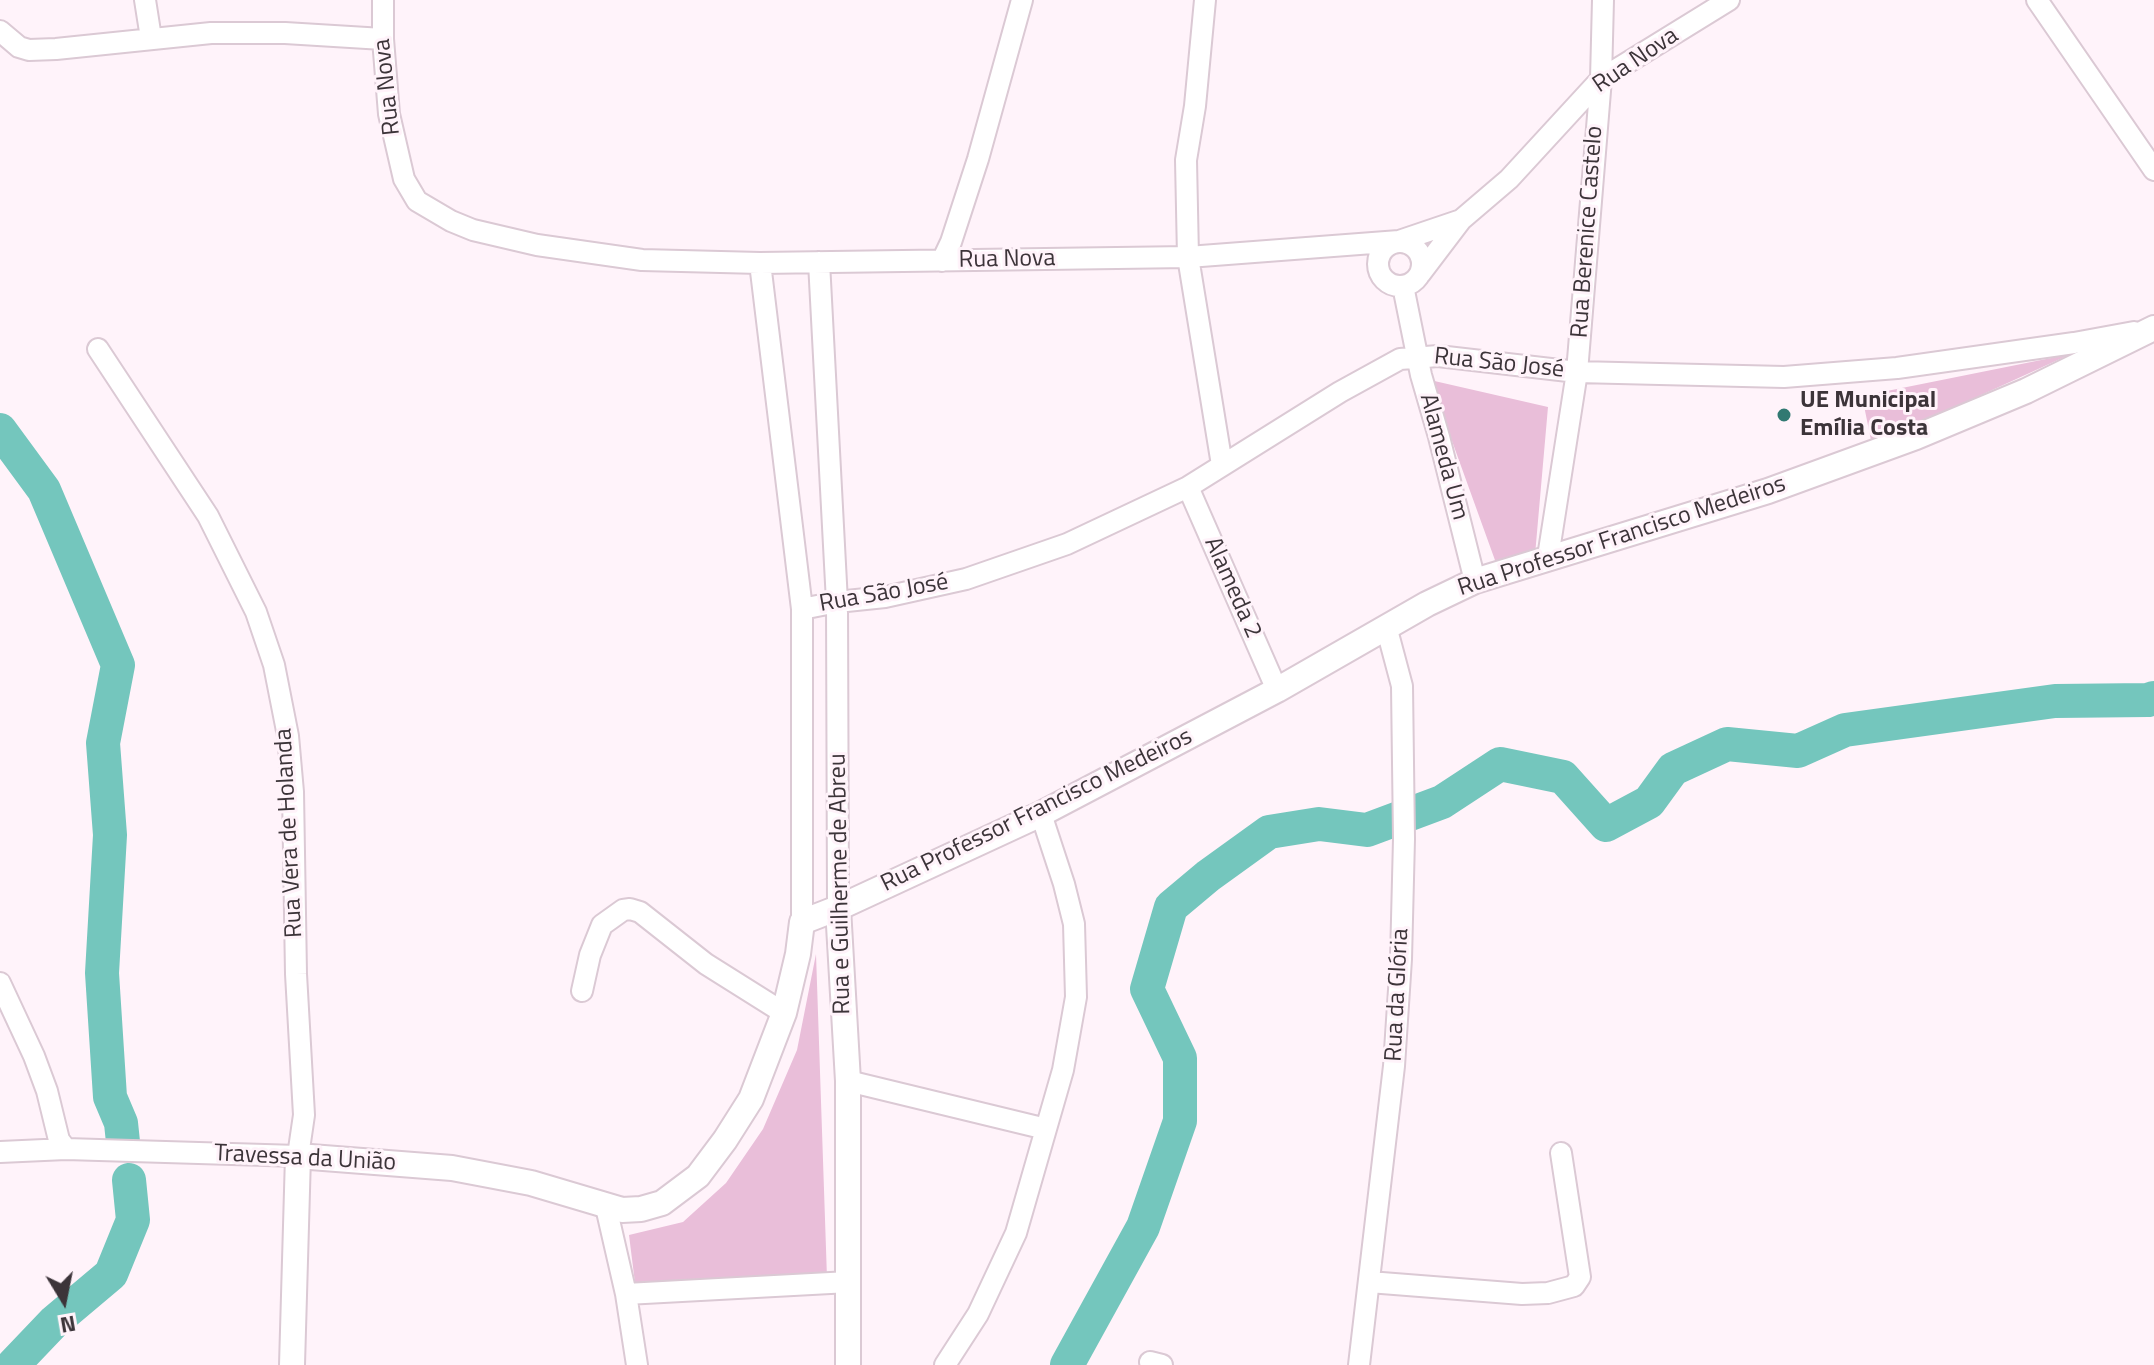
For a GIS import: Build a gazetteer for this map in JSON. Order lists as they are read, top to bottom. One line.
{"streets":{"street":["Rua Nova","Rua Berenice Castelo","Rua São José","Alameda Um","Rua Professor Francisco Medeiros","Alameda 2","Rua Vera de Holanda","Rua e Guilherme de Abreu","Rua da Glória","Travessa da União"]},"crossings":[["Rua Nova","Rua Berenice Castelo"],["Rua Nova","Alameda Um"],["Rua Nova","Rua e Guilherme de Abreu"],["Rua Berenice Castelo","Rua São José"],["Rua Berenice Castelo","Rua Professor Francisco Medeiros"],["Rua São José","Alameda Um"],["Rua São José","Rua Professor Francisco Medeiros"],["Rua São José","Alameda 2"],["Rua São José","Rua e Guilherme de Abreu"],["Alameda Um","Rua Professor Francisco Medeiros"],["Rua Professor Francisco Medeiros","Alameda 2"],["Rua Professor Francisco Medeiros","Rua e Guilherme de Abreu"],["Rua Professor Francisco Medeiros","Rua da Glória"],["Rua Vera de Holanda","Travessa da União"],["Rua e Guilherme de Abreu","Travessa da União"]],"places":["UE Municipal Emília Costa"],"north":"bottom"}
